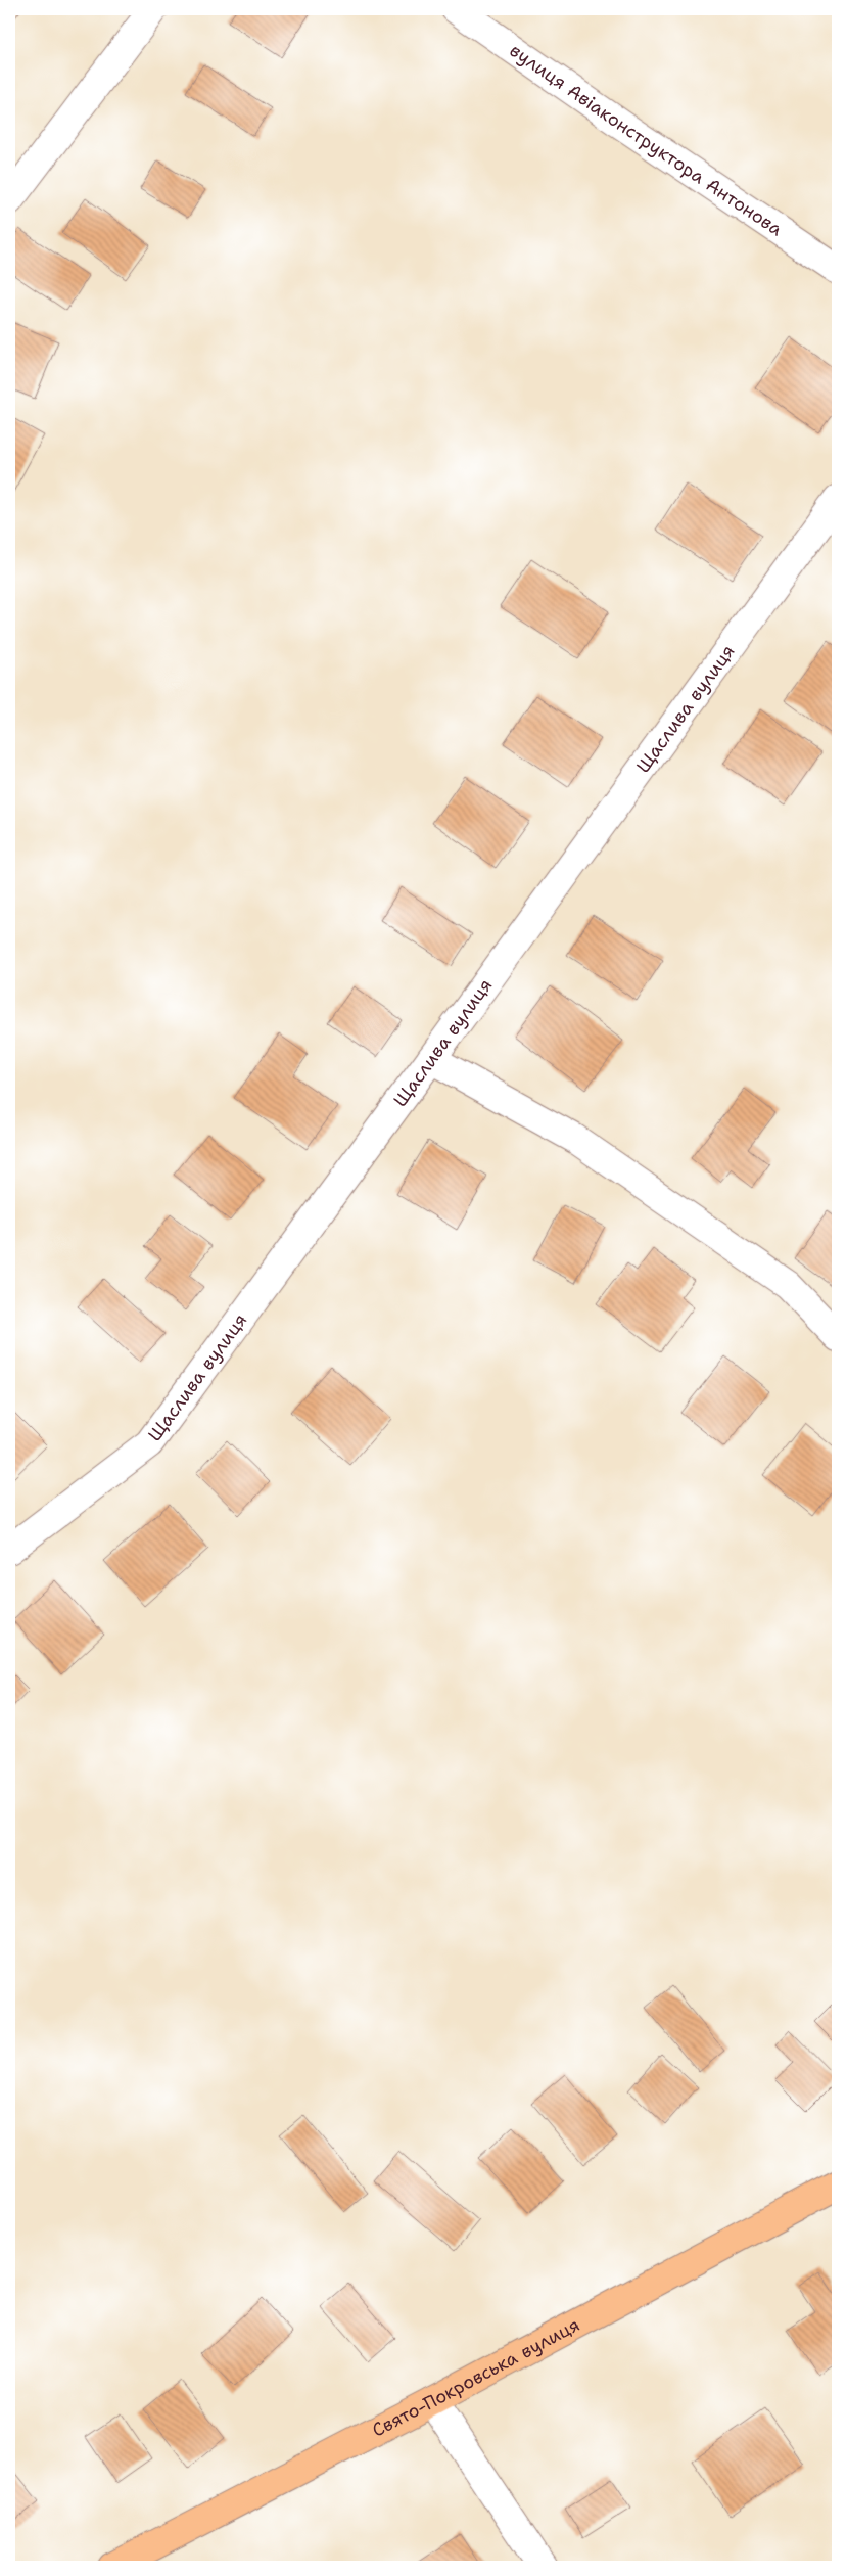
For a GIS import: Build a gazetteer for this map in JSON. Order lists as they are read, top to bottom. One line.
{"streets":{"main road":["Свято-Покровська вулиця"],"street":["вулиця Авіаконструктора Антонова","Щаслива вулиця"]}}
